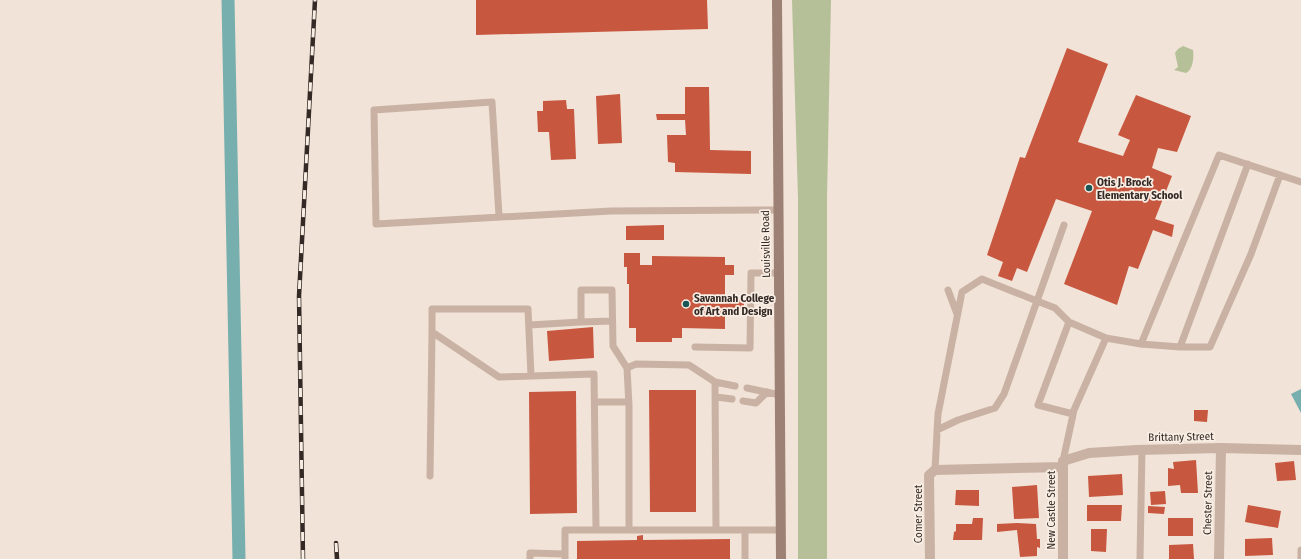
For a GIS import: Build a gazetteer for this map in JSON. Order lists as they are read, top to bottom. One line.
{"streets":{"main road":["Louisville Road"],"street":["Brittany Street","Chester Street","New Castle Street","Comer Street"]},"crossings":[["Brittany Street","Chester Street"],["Brittany Street","New Castle Street"],["Brittany Street","Comer Street"]],"places":["Otis J. Brock Elementary School","Savannah College of Art and Design"]}
